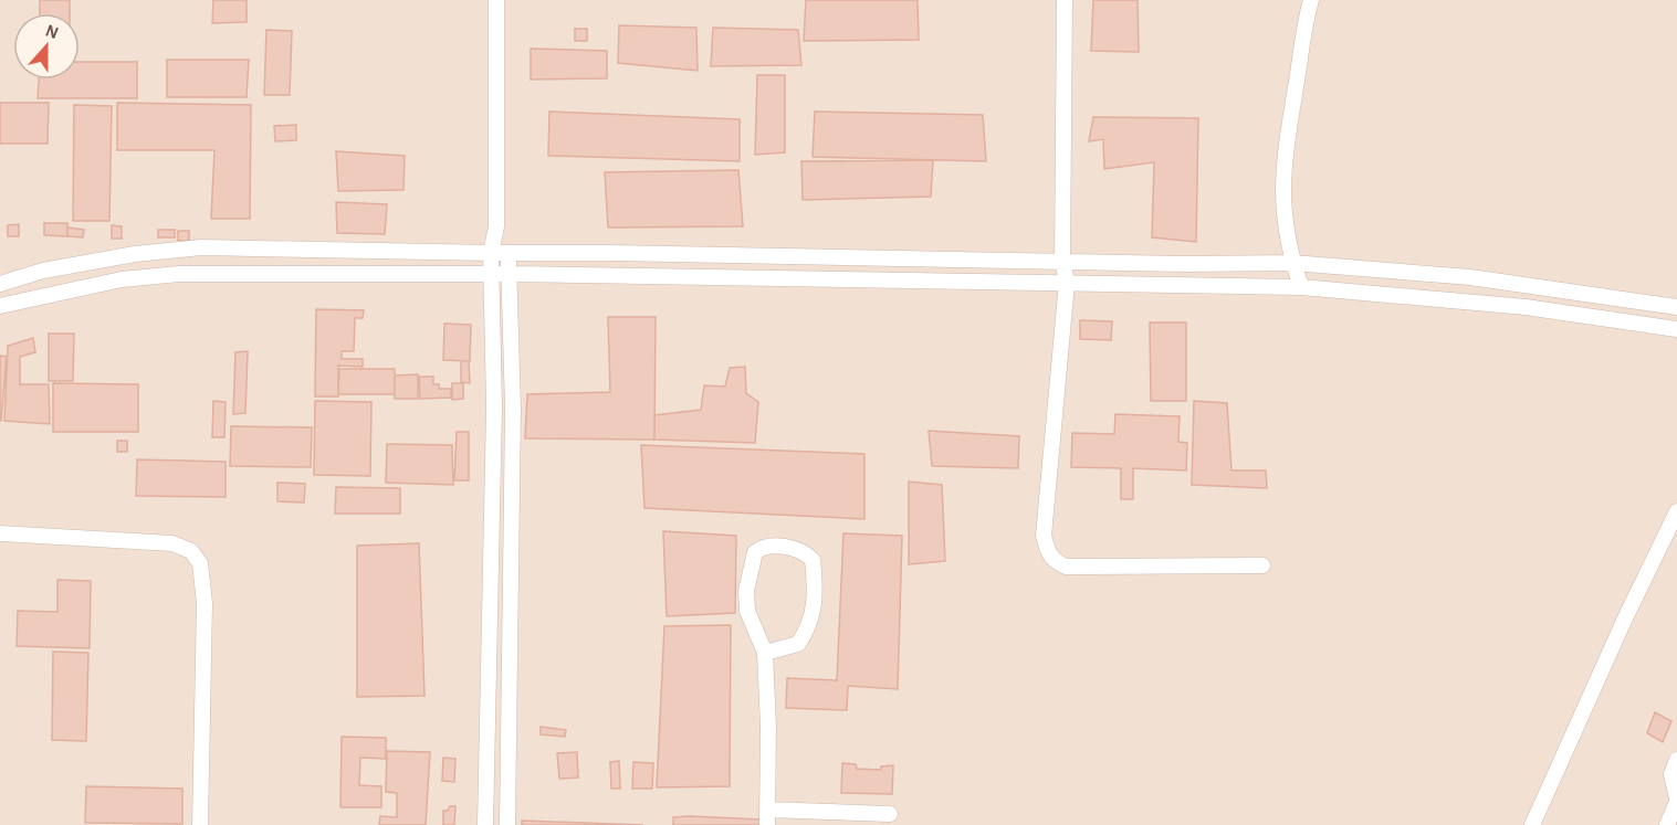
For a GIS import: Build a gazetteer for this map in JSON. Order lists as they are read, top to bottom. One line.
{"north":"top"}
